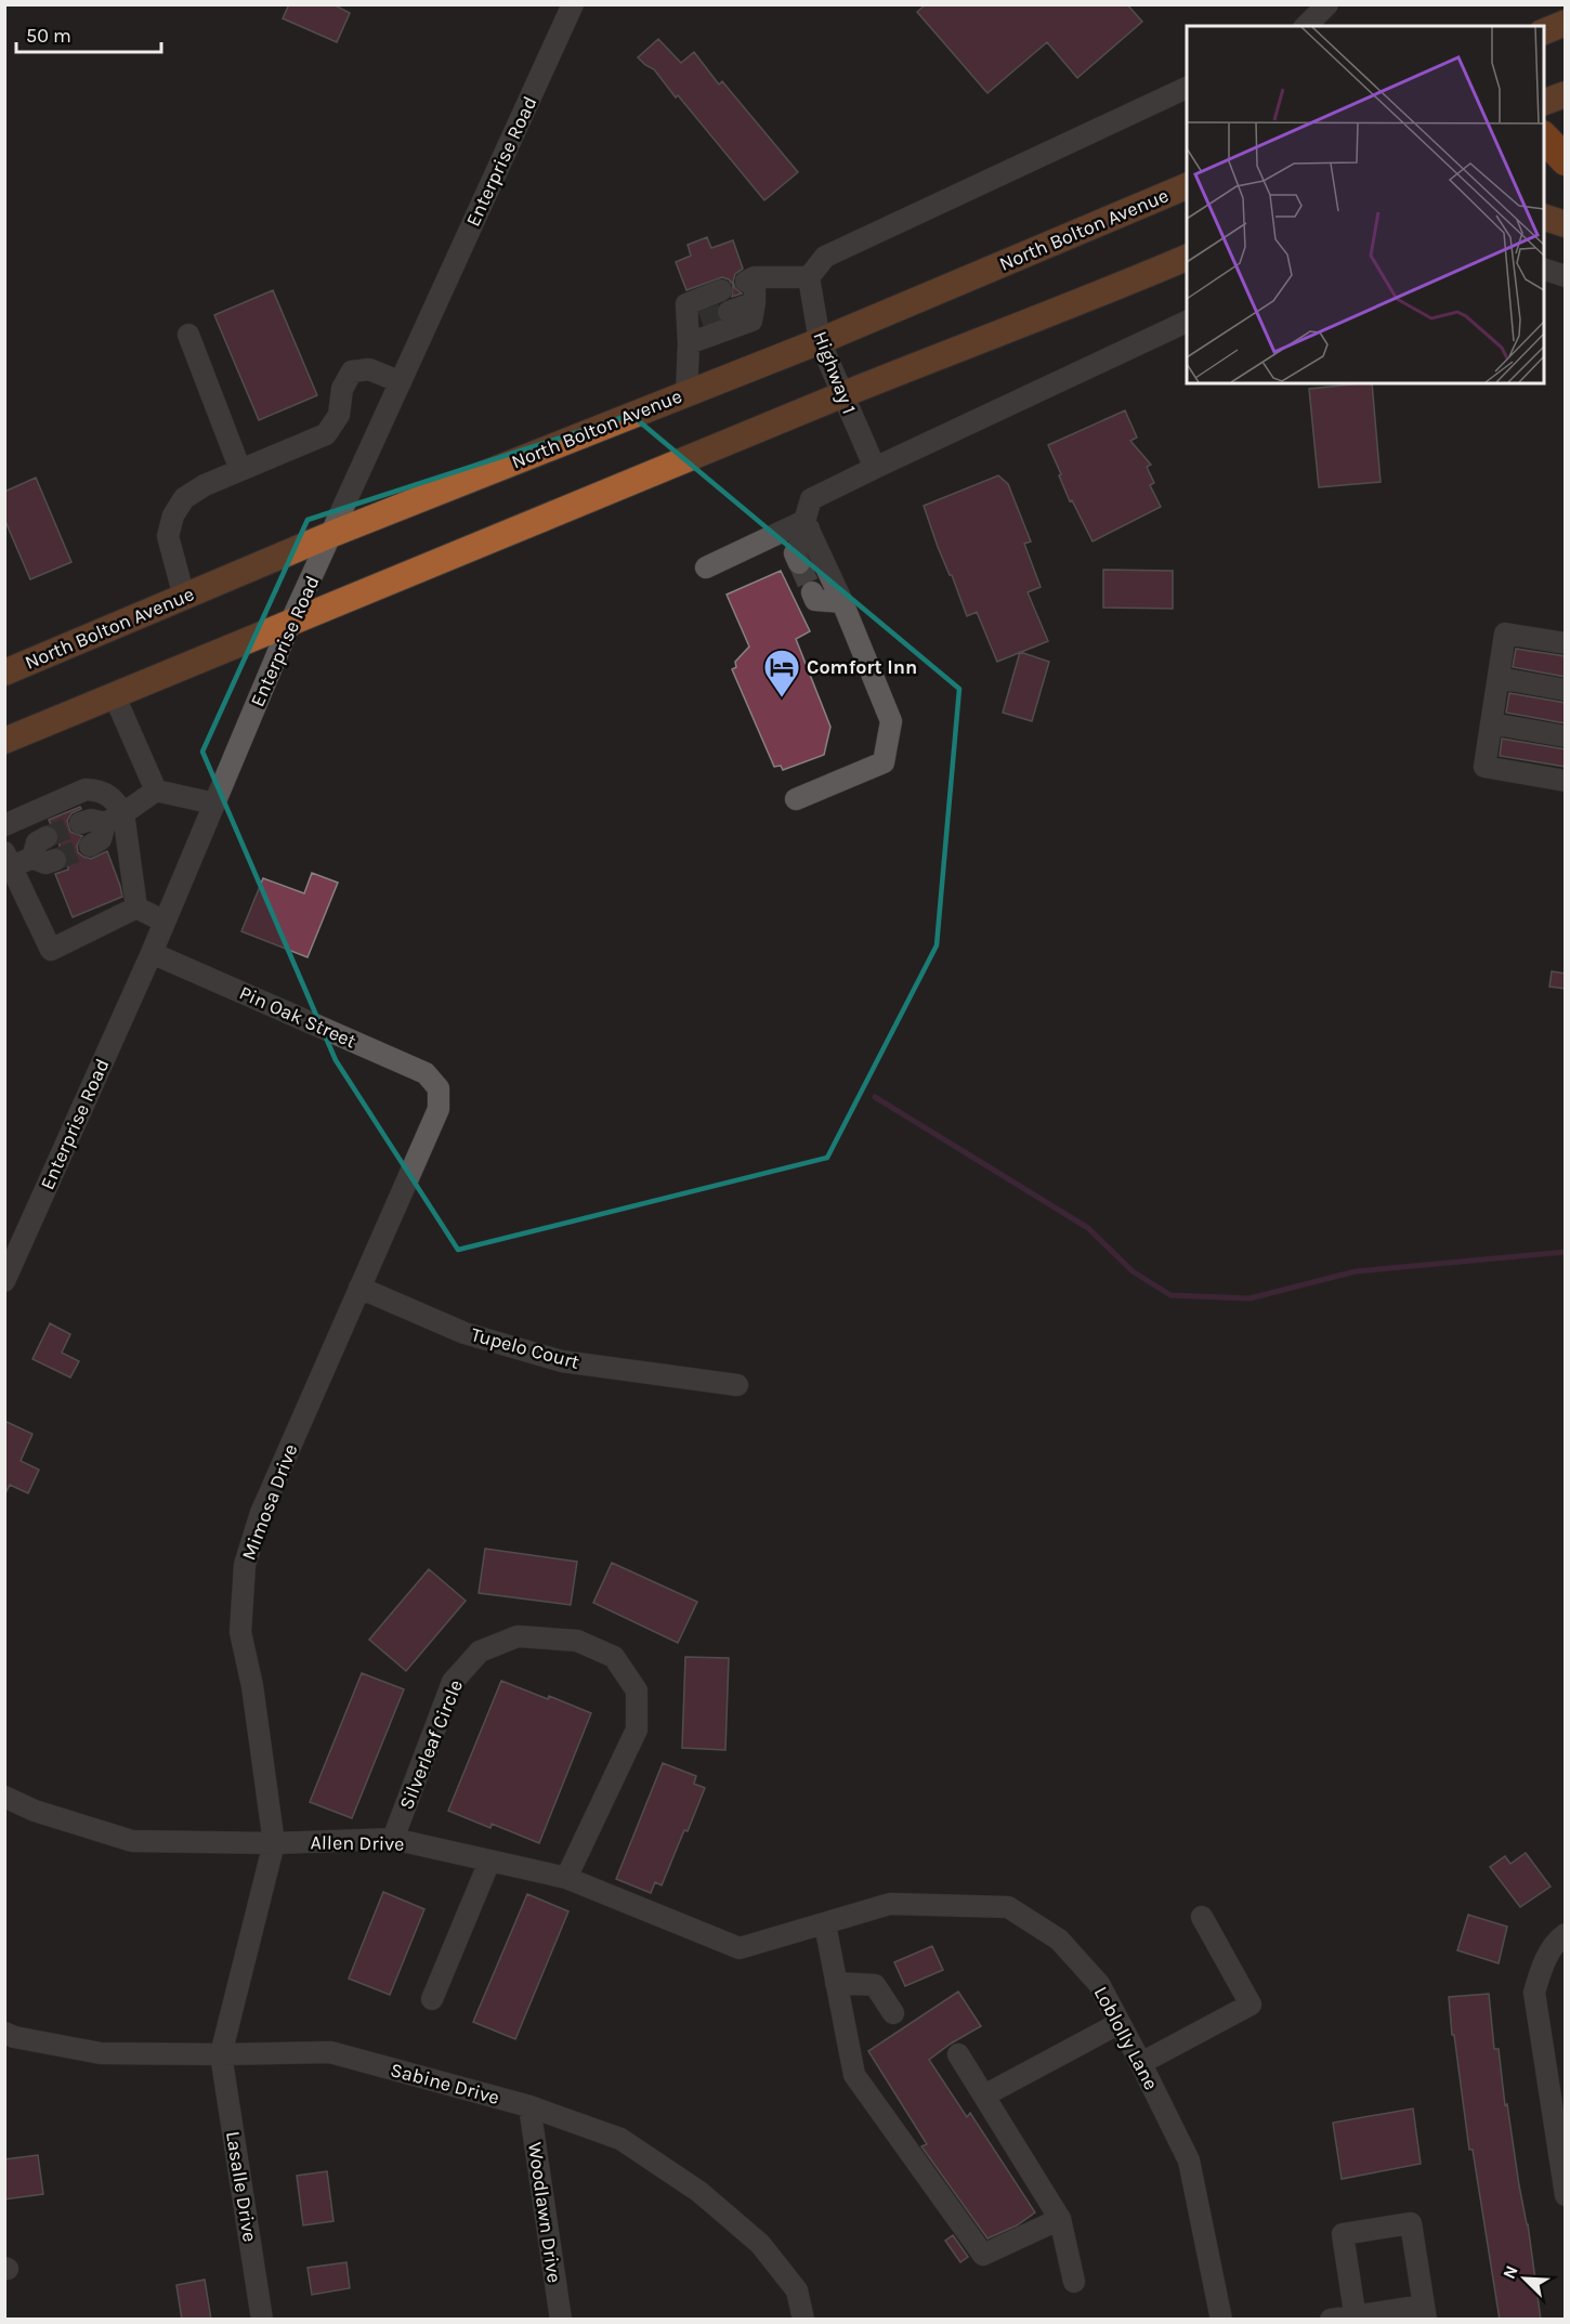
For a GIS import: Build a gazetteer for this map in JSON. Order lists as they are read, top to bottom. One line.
{"streets":{"main road":["North Bolton Avenue"],"street":["Enterprise Road","Highway 1","Pin Oak Street","Tupelo Court","Mimosa Drive","Silverleaf Circle","Allen Drive","Loblolly Lane","Sabine Drive","Lasalle Drive","Woodlawn Drive"]},"crossings":[["Enterprise Road","North Bolton Avenue"],["Enterprise Road","Pin Oak Street"],["North Bolton Avenue","Highway 1"],["Pin Oak Street","Mimosa Drive"],["Tupelo Court","Mimosa Drive"],["Mimosa Drive","Allen Drive"],["Mimosa Drive","Sabine Drive"],["Mimosa Drive","Lasalle Drive"],["Silverleaf Circle","Allen Drive"],["Allen Drive","Loblolly Lane"],["Sabine Drive","Lasalle Drive"],["Sabine Drive","Woodlawn Drive"]],"places":{"hotel":["Comfort Inn"]},"scale_bar":"50 m","north":"top left"}
